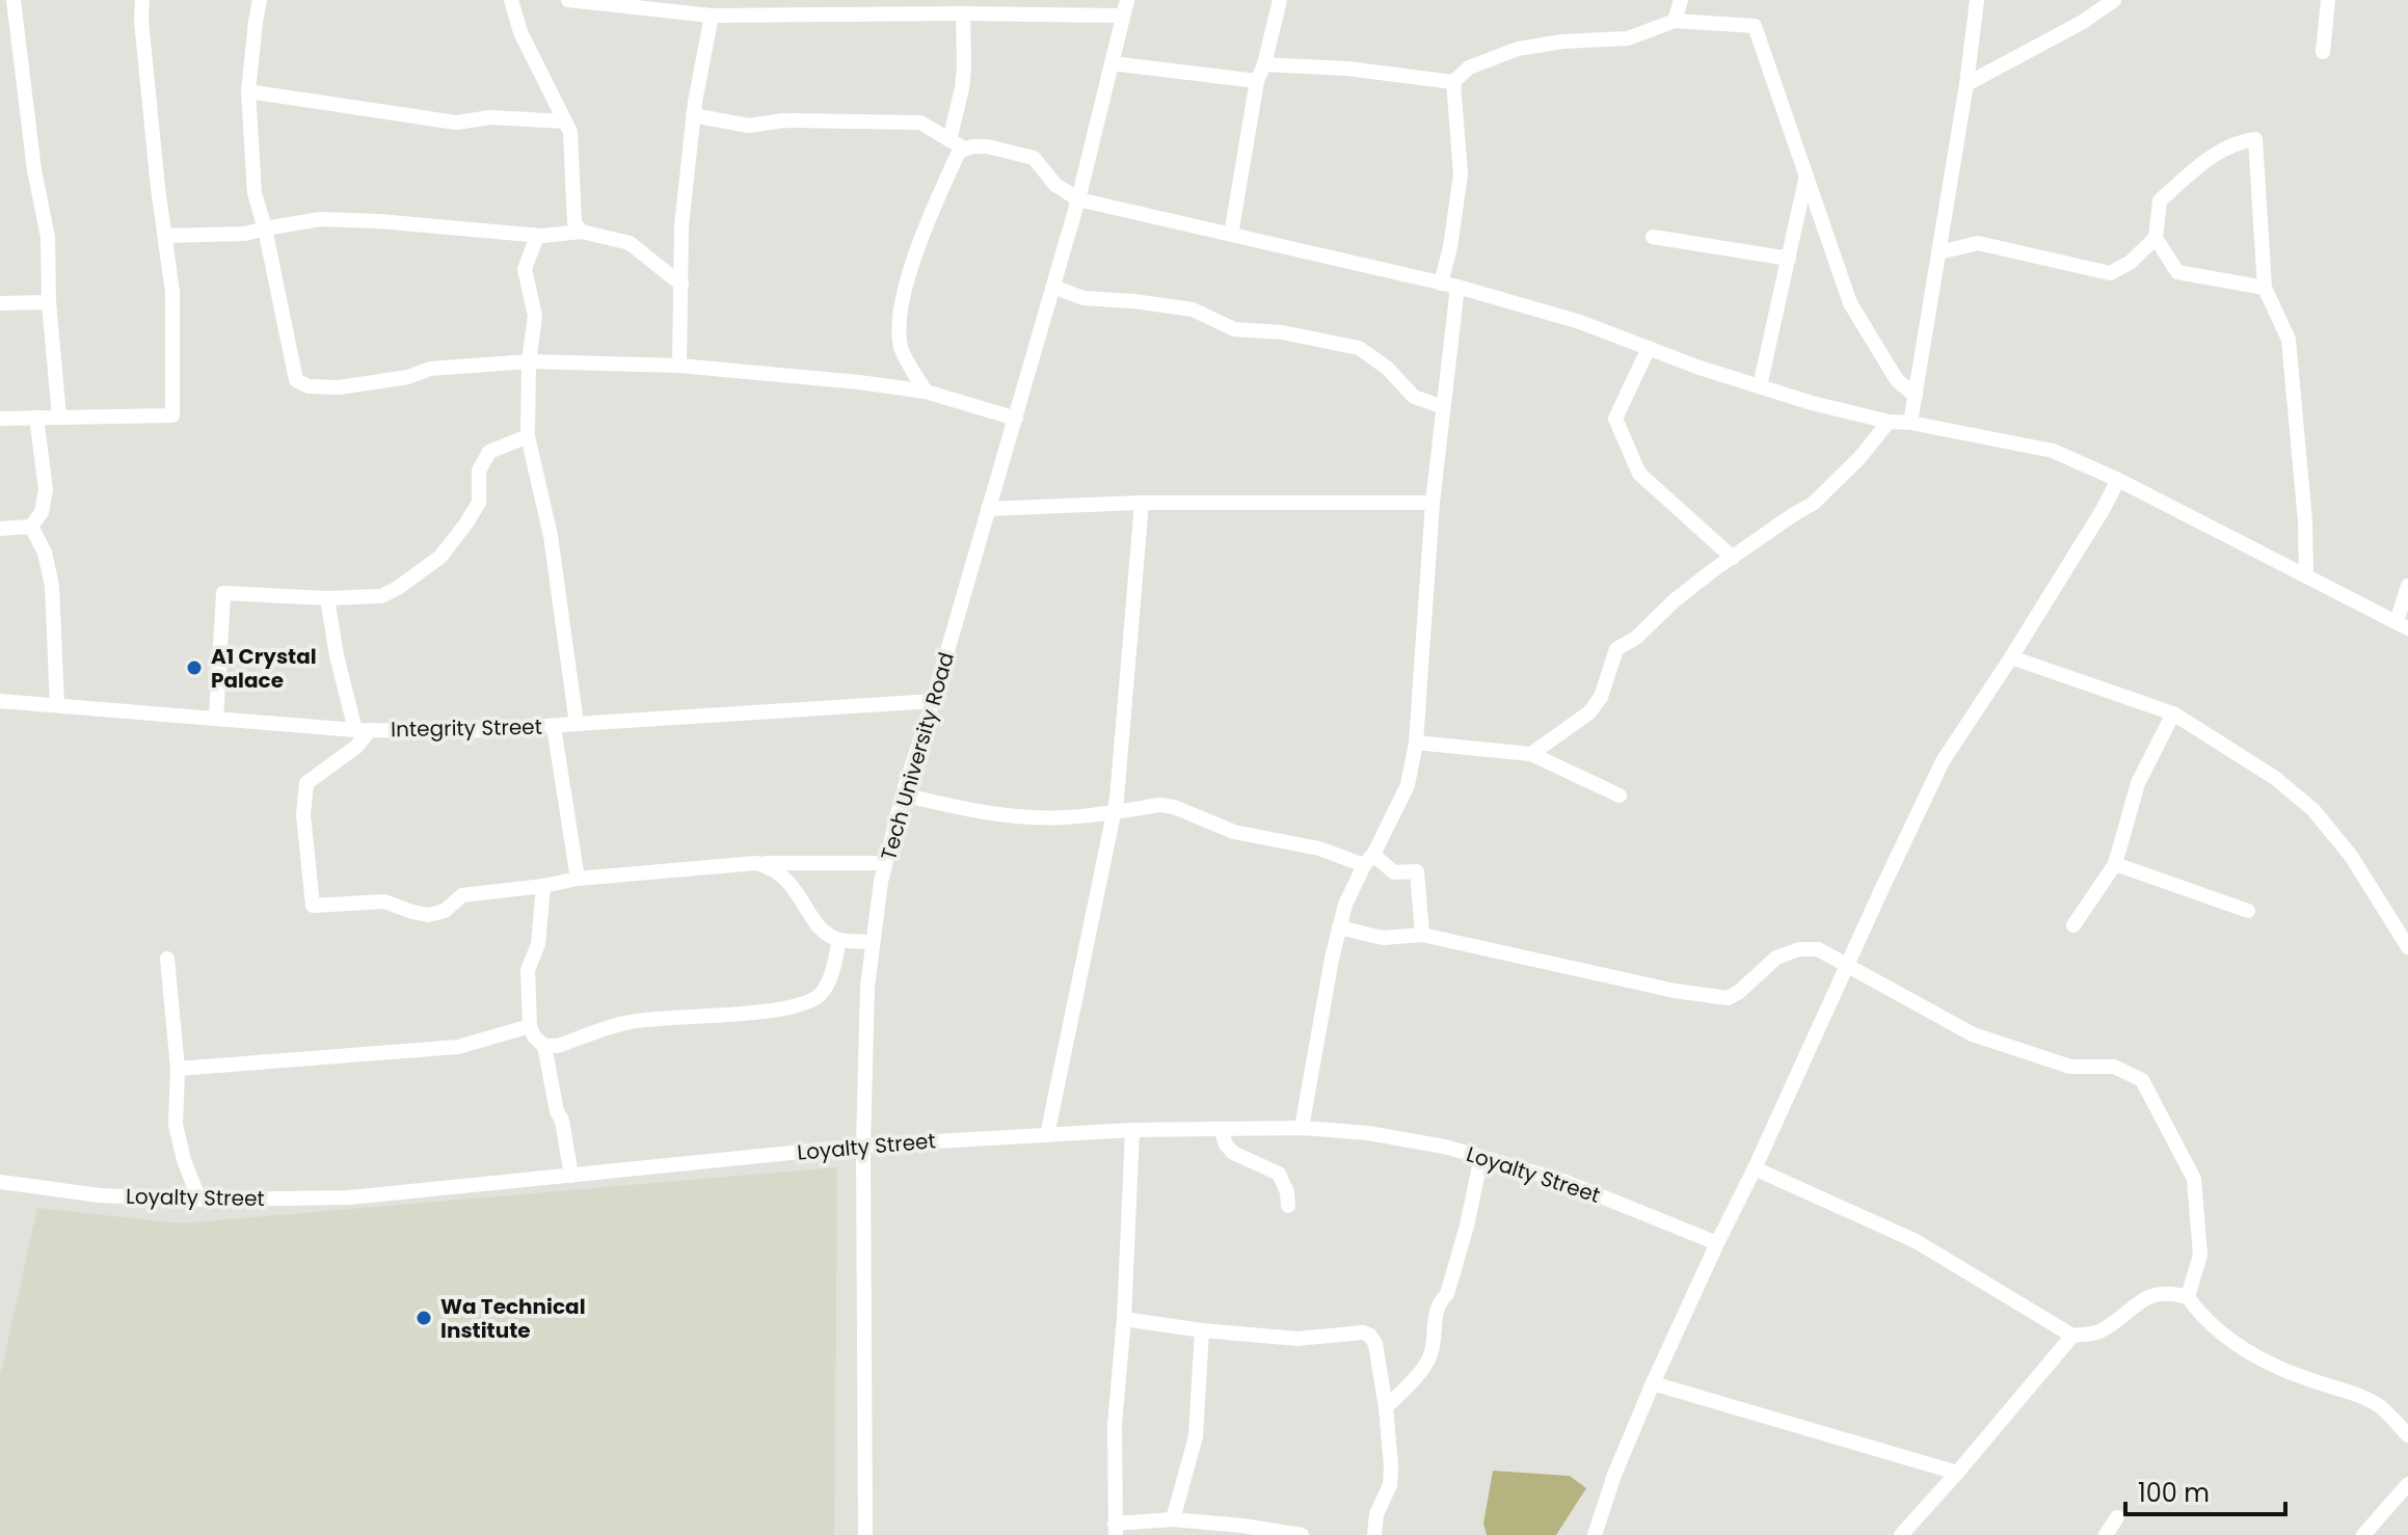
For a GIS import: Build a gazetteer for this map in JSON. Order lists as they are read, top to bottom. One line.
{"streets":{"street":["Integrity Street","Tech University Road","Loyalty Street"]},"crossings":[["Integrity Street","Tech University Road"],["Tech University Road","Loyalty Street"]],"places":["A1 Crystal Palace","Wa Technical Institute"],"scale_bar":"100 m"}
